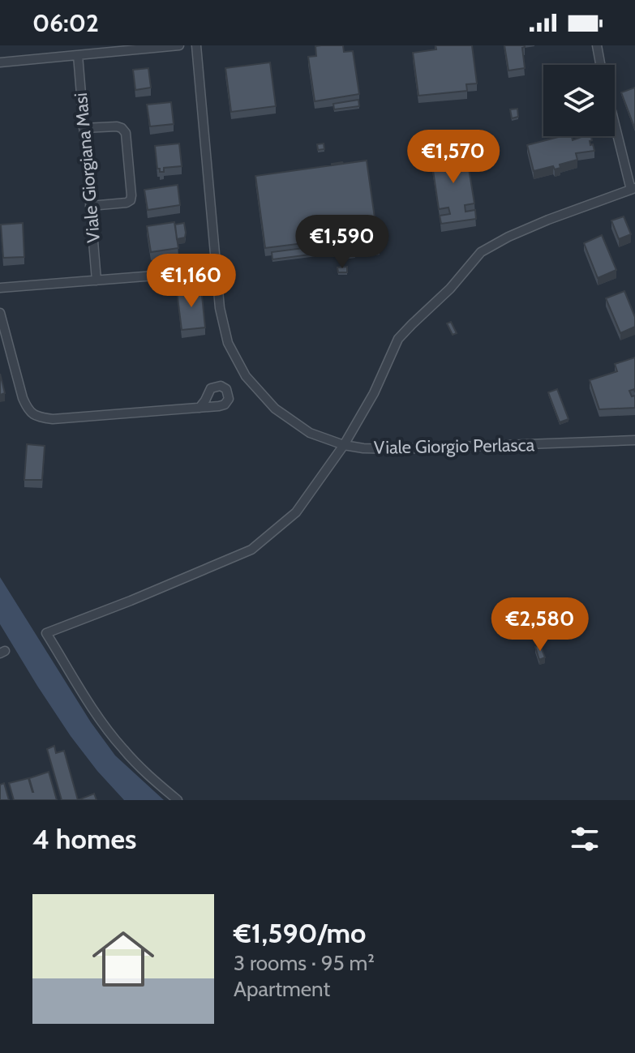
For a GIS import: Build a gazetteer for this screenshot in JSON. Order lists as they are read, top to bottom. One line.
{"streets":{"street":["Viale Giorgiana Masi","Viale Giorgio Perlasca"]},"page":{"status":"06:02","price":["€1,570","€1,590","€1,160","€2,580"],"heading":"4 homes","list":[{"name":"€1,590/mo","note":"3 rooms · 95 m² · Apartment"}]}}
